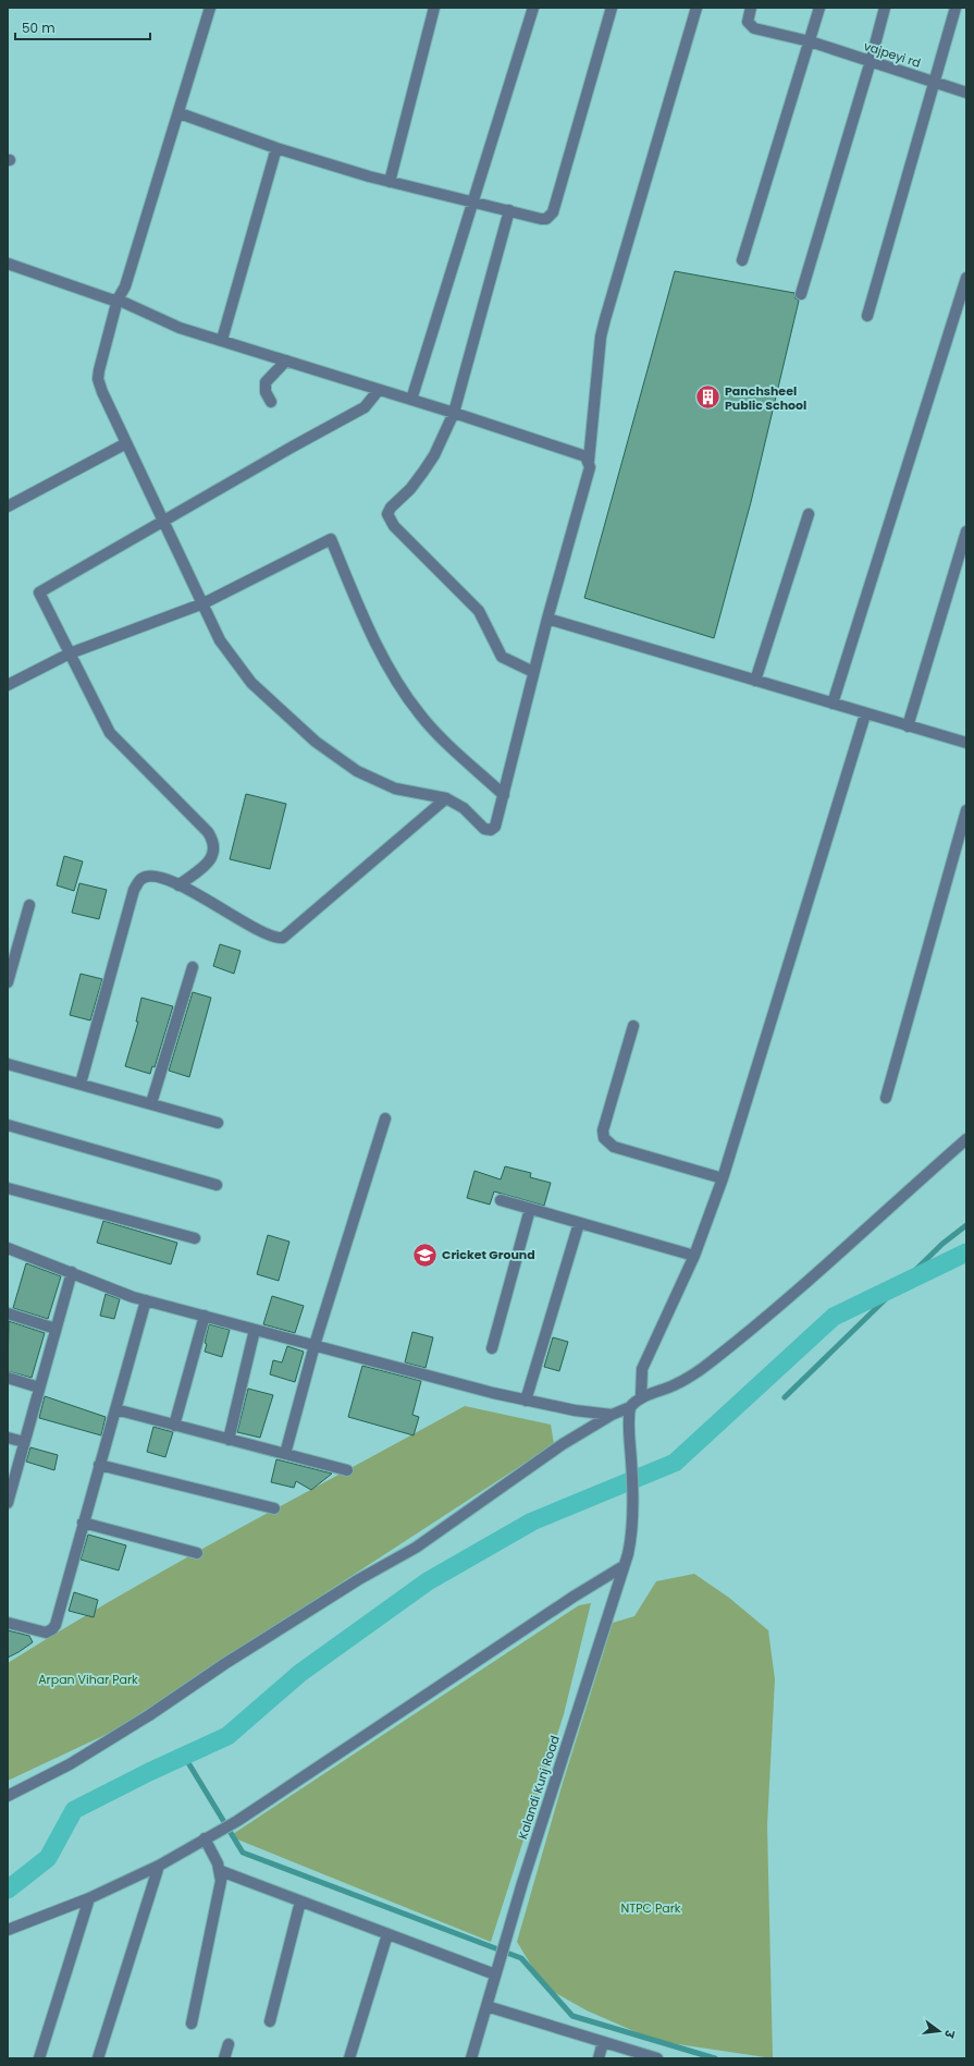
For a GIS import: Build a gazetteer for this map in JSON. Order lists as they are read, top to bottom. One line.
{"streets":{"street":["vajpeyi rd","Kalandi Kunj Road"]},"parks":["Arpan Vihar Park","NTPC Park"],"places":{"building":["Panchsheel Public School"],"school or university":["Cricket Ground"]},"scale_bar":"50 m","north":"right"}
